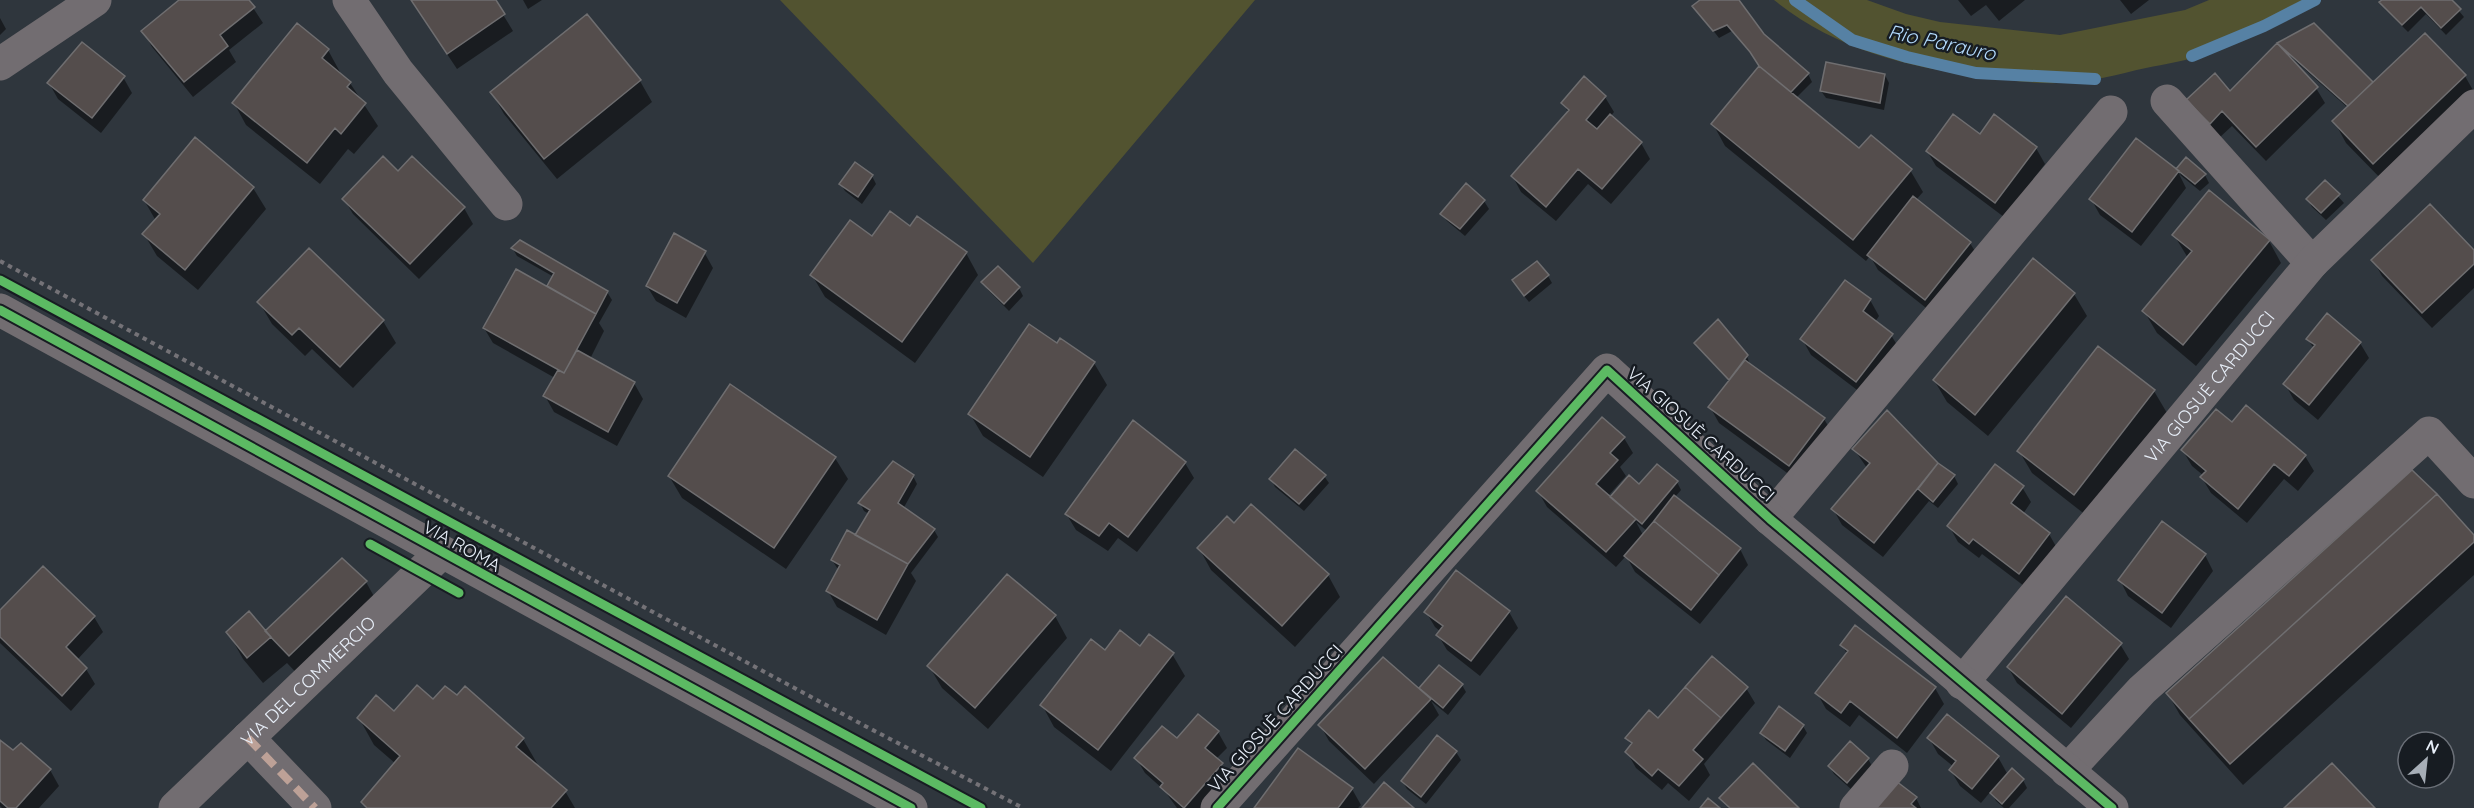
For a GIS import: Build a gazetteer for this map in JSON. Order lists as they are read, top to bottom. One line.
{"streets":{"street":["VIA GIOSUÈ CARDUCCI","VIA ROMA","VIA DEL COMMERCIO"]},"crossings":[["VIA ROMA","VIA DEL COMMERCIO"]],"water":["Rio Parauro"],"north":"top right"}
